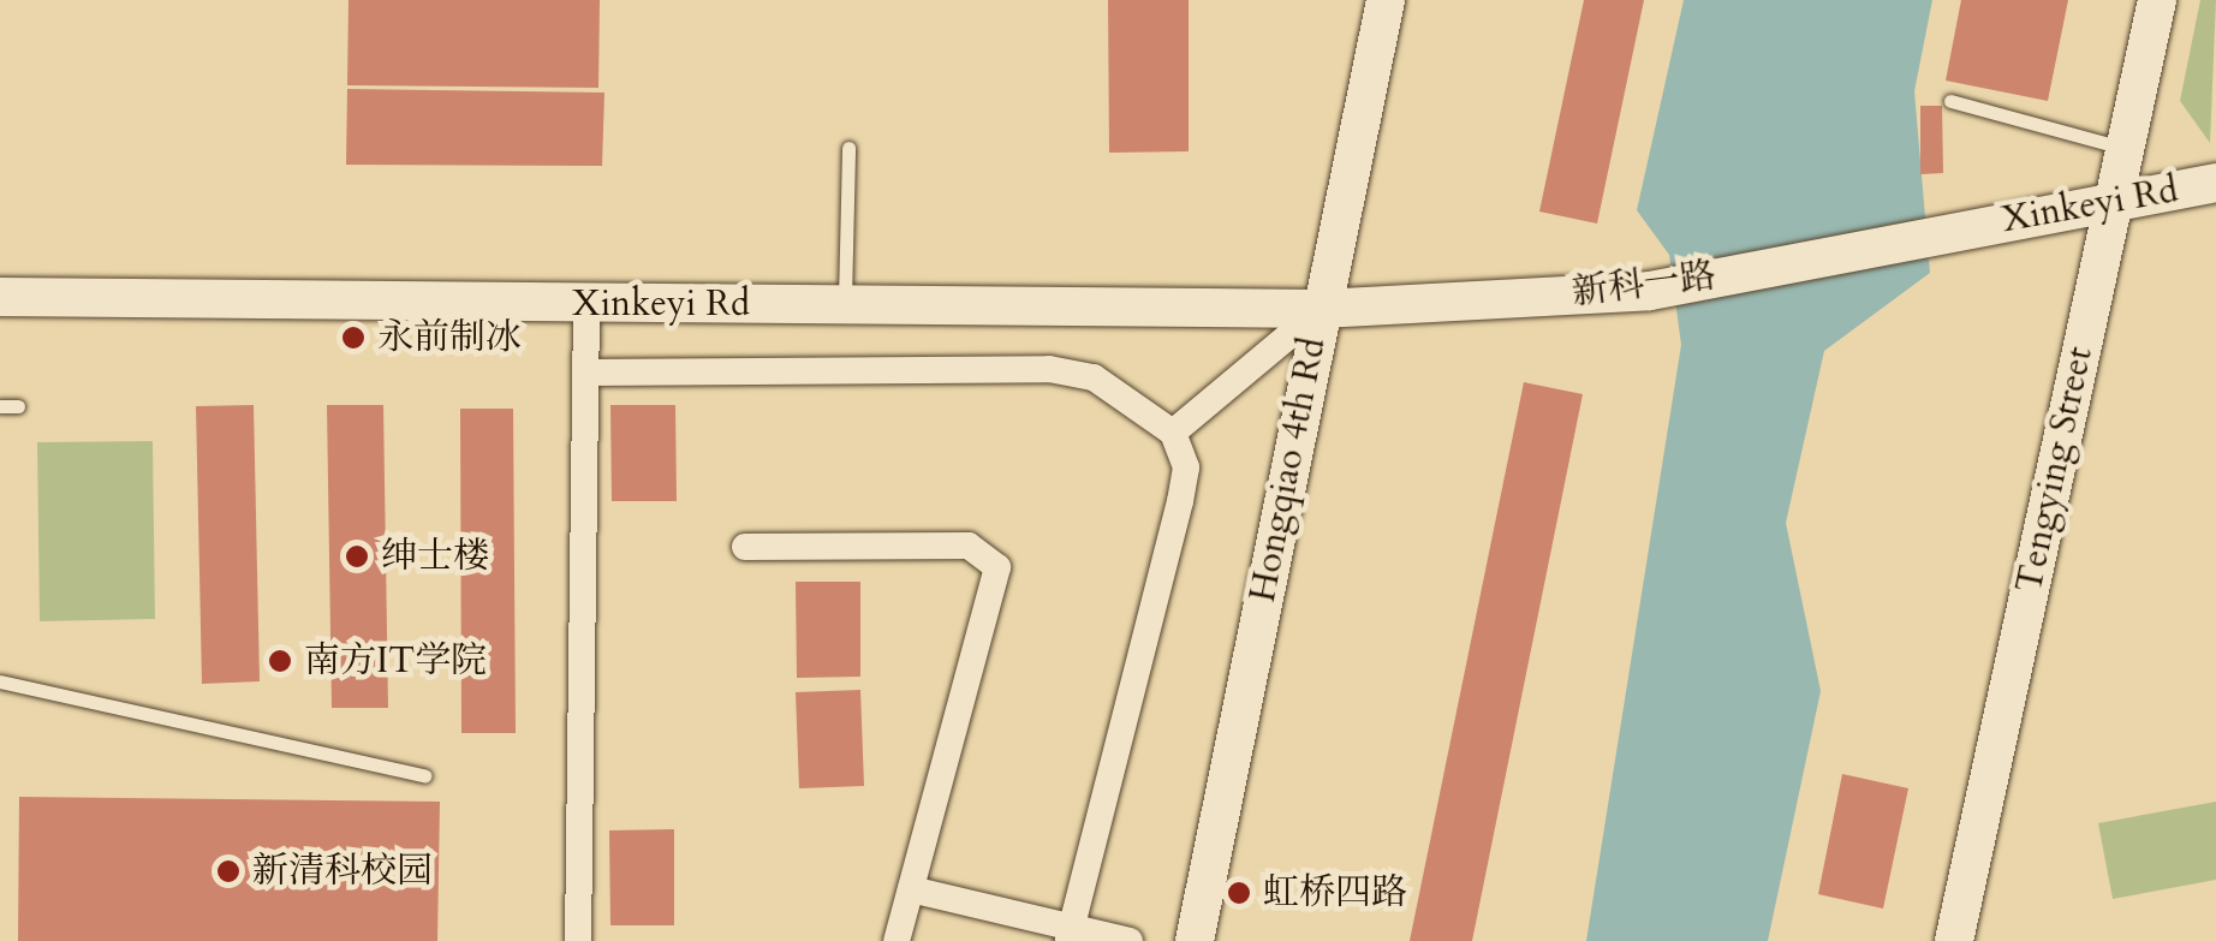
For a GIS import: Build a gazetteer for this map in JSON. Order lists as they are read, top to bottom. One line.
{"streets":{"street":["Xinkeyi Rd","新科一路","Hongqiao 4th Rd","Tengying Street"]},"crossings":[["Xinkeyi Rd","新科一路"],["Xinkeyi Rd","Hongqiao 4th Rd"],["Xinkeyi Rd","Tengying Street"],["新科一路","Hongqiao 4th Rd"]],"places":["永前制冰","绅士楼","南方IT学院","新清科校园","虹桥四路"]}
